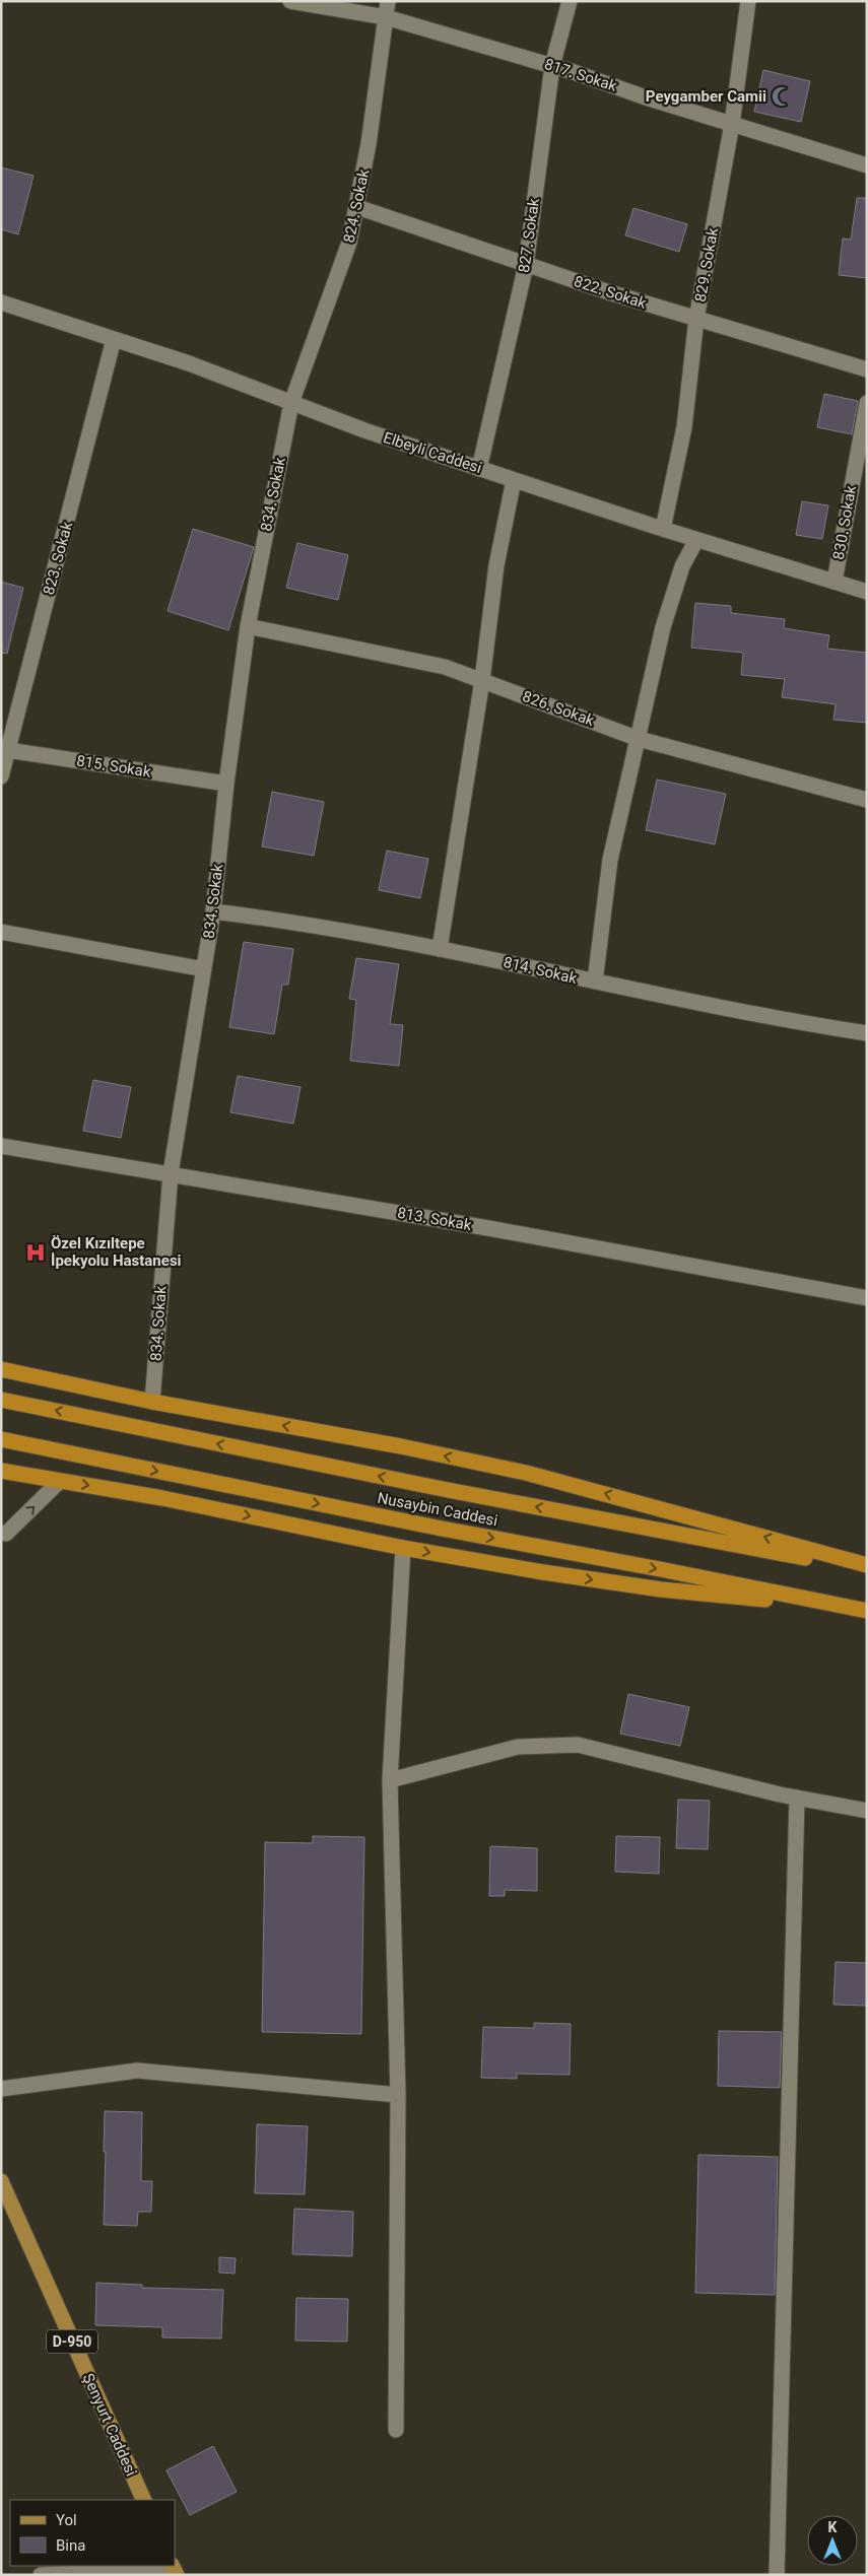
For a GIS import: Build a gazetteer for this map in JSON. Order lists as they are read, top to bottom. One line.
{"streets":{"highway":["Nusaybin Caddesi"],"main road":["D-950","Şenyurt Caddesi"],"street":["817. Sokak","824. Sokak","827. Sokak","829. Sokak","822. Sokak","Elbeyli Caddesi","834. Sokak","830. Sokak","823. Sokak","826. Sokak","815. Sokak","814. Sokak","813. Sokak"]},"crossings":[["817. Sokak","824. Sokak"],["817. Sokak","827. Sokak"],["817. Sokak","829. Sokak"],["824. Sokak","822. Sokak"],["824. Sokak","Elbeyli Caddesi"],["824. Sokak","834. Sokak"],["827. Sokak","822. Sokak"],["827. Sokak","Elbeyli Caddesi"],["829. Sokak","822. Sokak"],["829. Sokak","Elbeyli Caddesi"],["Elbeyli Caddesi","834. Sokak"],["Elbeyli Caddesi","830. Sokak"],["Elbeyli Caddesi","823. Sokak"],["834. Sokak","826. Sokak"],["834. Sokak","815. Sokak"],["834. Sokak","814. Sokak"],["834. Sokak","813. Sokak"],["823. Sokak","815. Sokak"]],"places":{"mosque":["Peygamber Camii"],"hospital":["Özel Kızıltepe İpekyolu Hastanesi"]},"legend":["Yol","Bina"],"north":"top"}
